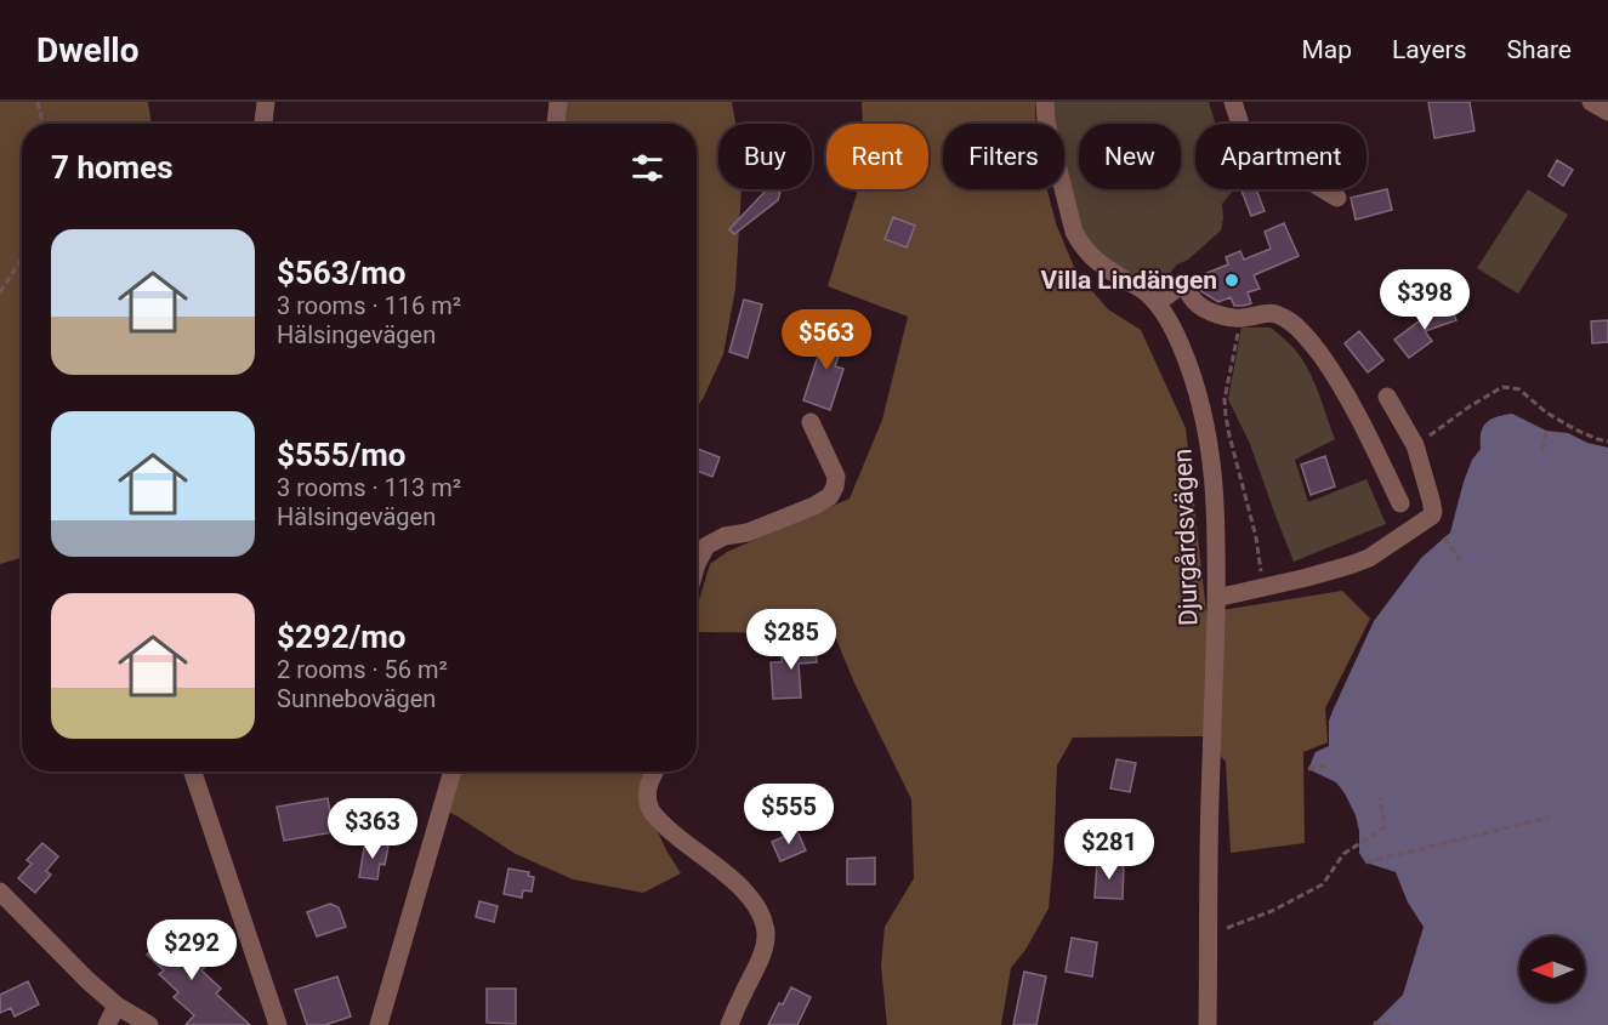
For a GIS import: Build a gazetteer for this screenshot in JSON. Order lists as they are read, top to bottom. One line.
{"streets":{"street":["Djurgårdsvägen"]},"places":["Villa Lindängen"],"north":"left","page":{"header":"Dwello","nav":["Map","Layers","Share"],"chip":["Buy","Rent","Filters","New","Apartment"],"heading":"7 homes","list":[{"name":"$563/mo","note":"3 rooms · 116 m² · Hälsingevägen"},{"name":"$555/mo","note":"3 rooms · 113 m² · Hälsingevägen"},{"name":"$292/mo","note":"2 rooms · 56 m² · Sunnebovägen"}],"price":["$398","$563","$285","$555","$363","$281","$292"]}}
